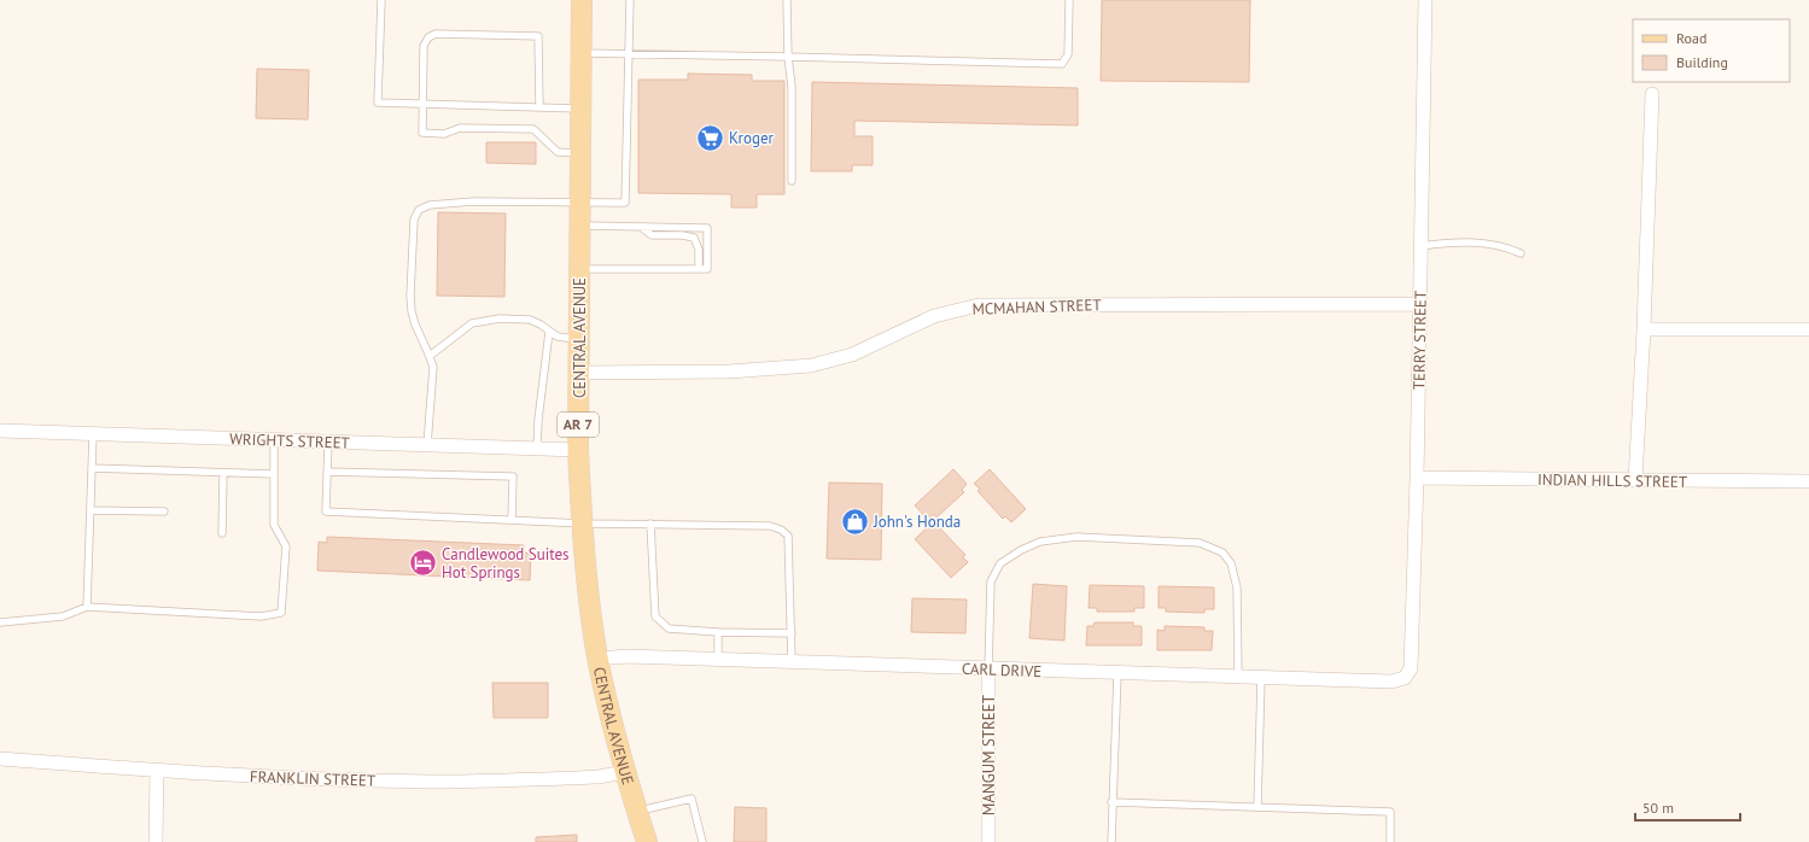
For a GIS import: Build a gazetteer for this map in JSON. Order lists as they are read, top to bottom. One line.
{"streets":{"main road":["CENTRAL AVENUE","AR 7"],"street":["MCMAHAN STREET","TERRY STREET","WRIGHTS STREET","INDIAN HILLS STREET","CARL DRIVE","MANGUM STREET","FRANKLIN STREET"]},"crossings":[["MCMAHAN STREET","CENTRAL AVENUE"],["MCMAHAN STREET","TERRY STREET"],["CENTRAL AVENUE","WRIGHTS STREET"],["CENTRAL AVENUE","CARL DRIVE"],["CENTRAL AVENUE","FRANKLIN STREET"],["TERRY STREET","INDIAN HILLS STREET"],["TERRY STREET","CARL DRIVE"],["CARL DRIVE","MANGUM STREET"]],"places":{"supermarket":["Kroger"],"shop":["John's Honda"],"hotel":["Candlewood Suites Hot Springs"]},"legend":["Road","Building"],"scale_bar":"50 m"}
